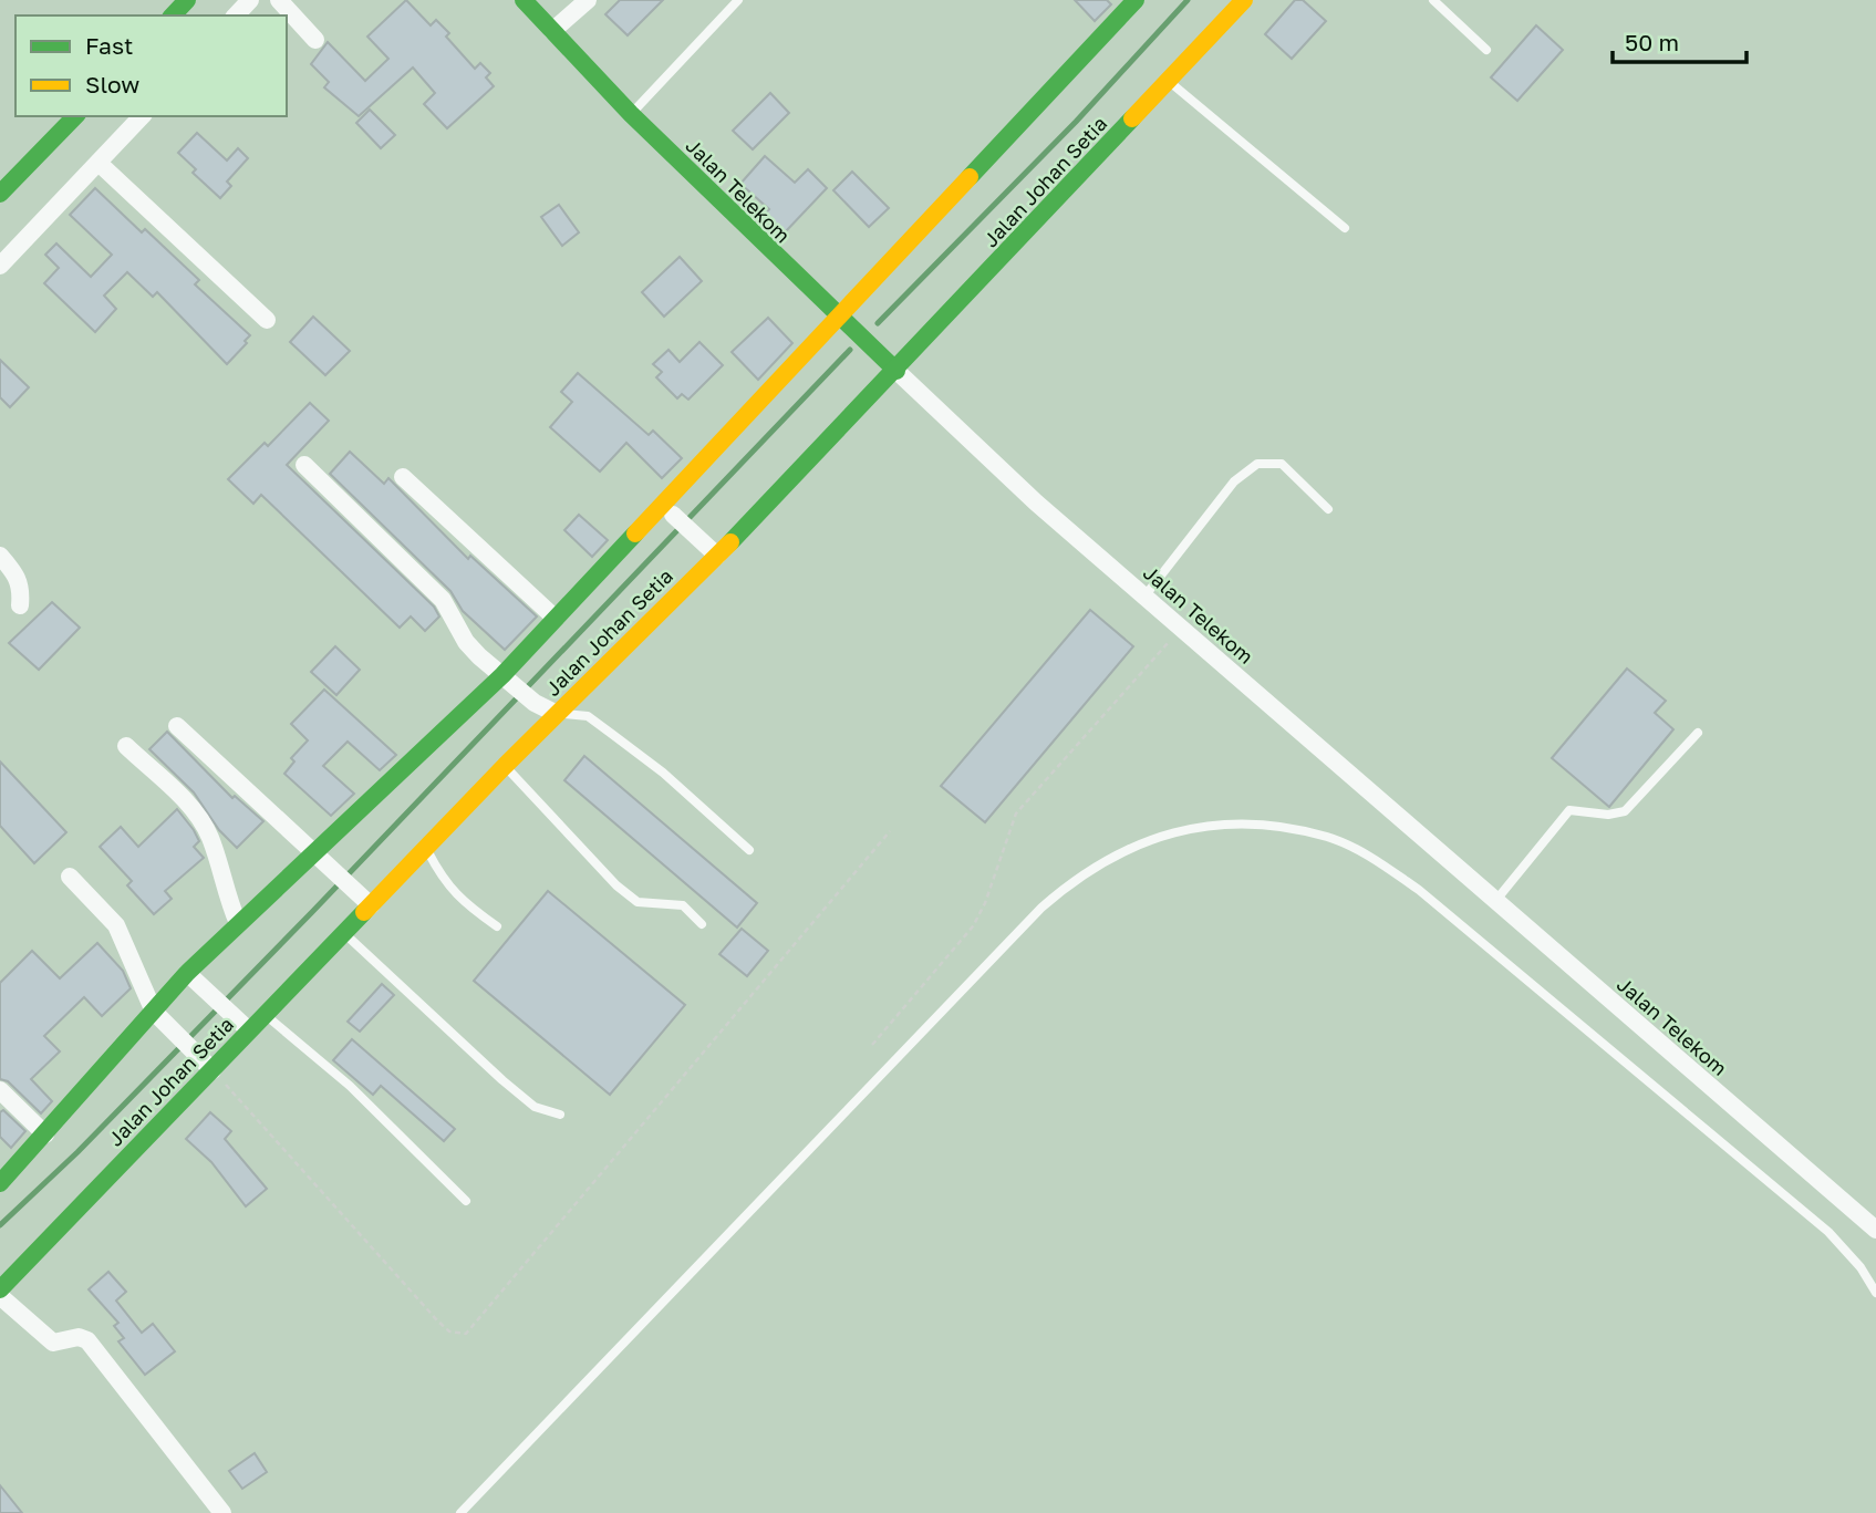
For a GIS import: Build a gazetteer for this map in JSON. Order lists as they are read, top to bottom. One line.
{"streets":{"street":["Jalan Johan Setia","Jalan Telekom"]},"crossings":[["Jalan Johan Setia","Jalan Telekom"]],"legend":["Fast","Slow"],"scale_bar":"50 m"}
